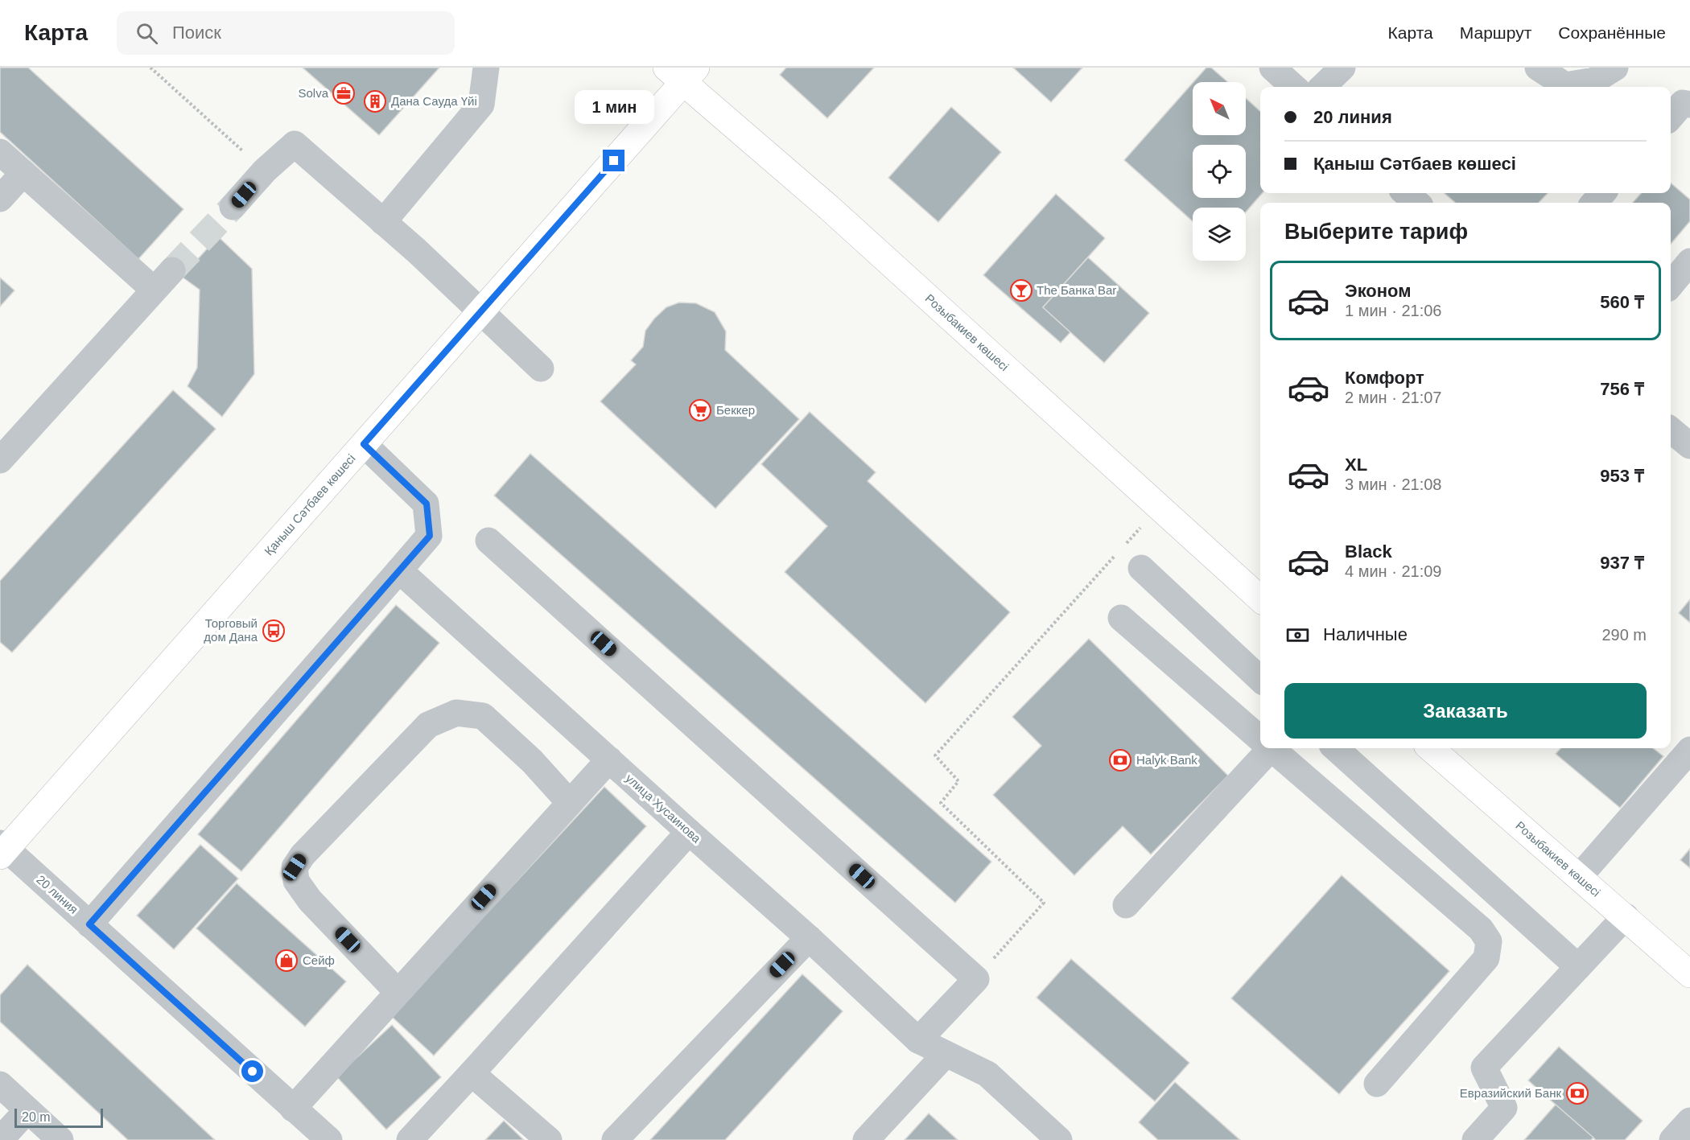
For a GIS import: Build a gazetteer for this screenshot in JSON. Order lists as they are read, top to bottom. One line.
{"streets":{"main road":["Розыбакиев көшесі","Қаныш Сәтбаев көшесі"],"street":["улица Хусаинова","20 линия"]},"crossings":[["Розыбакиев көшесі","Қаныш Сәтбаев көшесі"],["Қаныш Сәтбаев көшесі","20 линия"]],"places":{"office":["Solva"],"building":["Дана Сауда Үйі"],"bar":["The Банка Bar"],"supermarket":["Беккер"],"bus stop":["Торговый дом Дана"],"bank":["Halyk Bank","Евразийский Банк"],"shop":["Сейф"]},"scale_bar":"20 m","north":"top left","page":{"header":"Карта","search":"Поиск","nav":["Карта","Маршрут","Сохранённые"],"banner":["20 линия","Қаныш Сәтбаев көшесі"],"bubble":"1 мин","heading":"Выберите тариф","list":[{"name":"Эконом","note":"1 мин · 21:06","value":"560 ₸"},{"name":"Комфорт","note":"2 мин · 21:07","value":"756 ₸"},{"name":"XL","note":"3 мин · 21:08","value":"953 ₸"},{"name":"Black","note":"4 мин · 21:09","value":"937 ₸"}],"pay":["Наличные","290 m"],"buttons":"Заказать","scale":"20 m"}}
